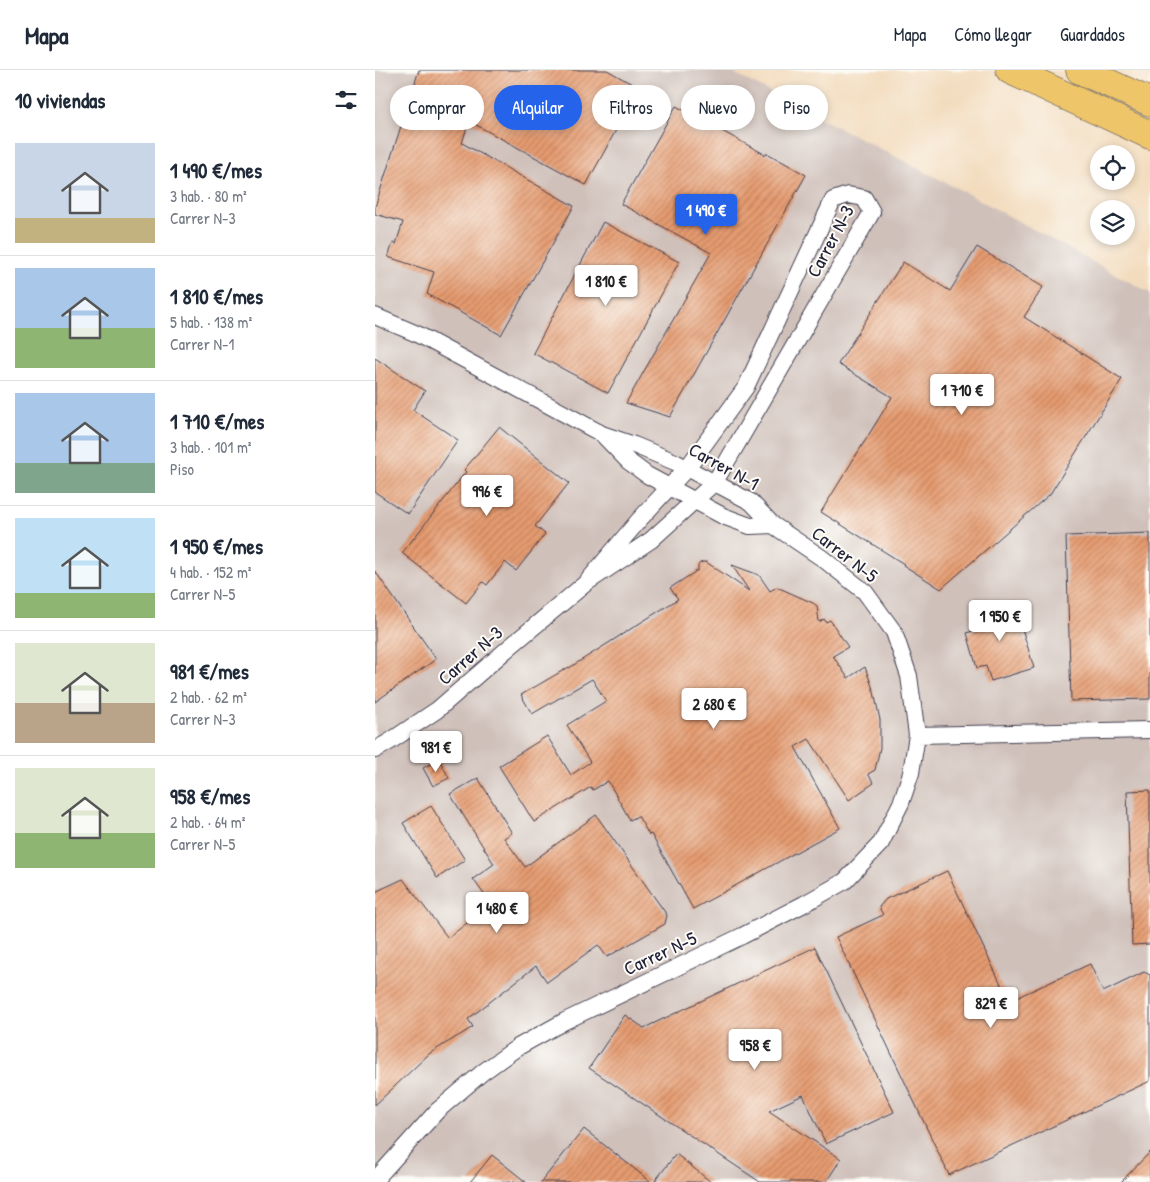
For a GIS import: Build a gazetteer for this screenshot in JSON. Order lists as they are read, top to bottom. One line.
{"streets":{"street":["Carrer N-3","Carrer N-1","Carrer N-5"]},"crossings":[["Carrer N-3","Carrer N-1"],["Carrer N-1","Carrer N-5"]],"page":{"header":"Mapa","nav":["Mapa","Cómo llegar","Guardados"],"heading":"10 viviendas","chip":["Comprar","Alquilar","Filtros","Nuevo","Piso"],"list":[{"name":"1 490 €/mes","note":"3 hab. · 80 m² · Carrer N-3"},{"name":"1 810 €/mes","note":"5 hab. · 138 m² · Carrer N-1"},{"name":"1 710 €/mes","note":"3 hab. · 101 m² · Piso"},{"name":"1 950 €/mes","note":"4 hab. · 152 m² · Carrer N-5"},{"name":"981 €/mes","note":"2 hab. · 62 m² · Carrer N-3"},{"name":"958 €/mes","note":"2 hab. · 64 m² · Carrer N-5"}],"price":["1 490 €","1 810 €","1 710 €","996 €","1 950 €","2 680 €","981 €","1 480 €","829 €","958 €"]}}
